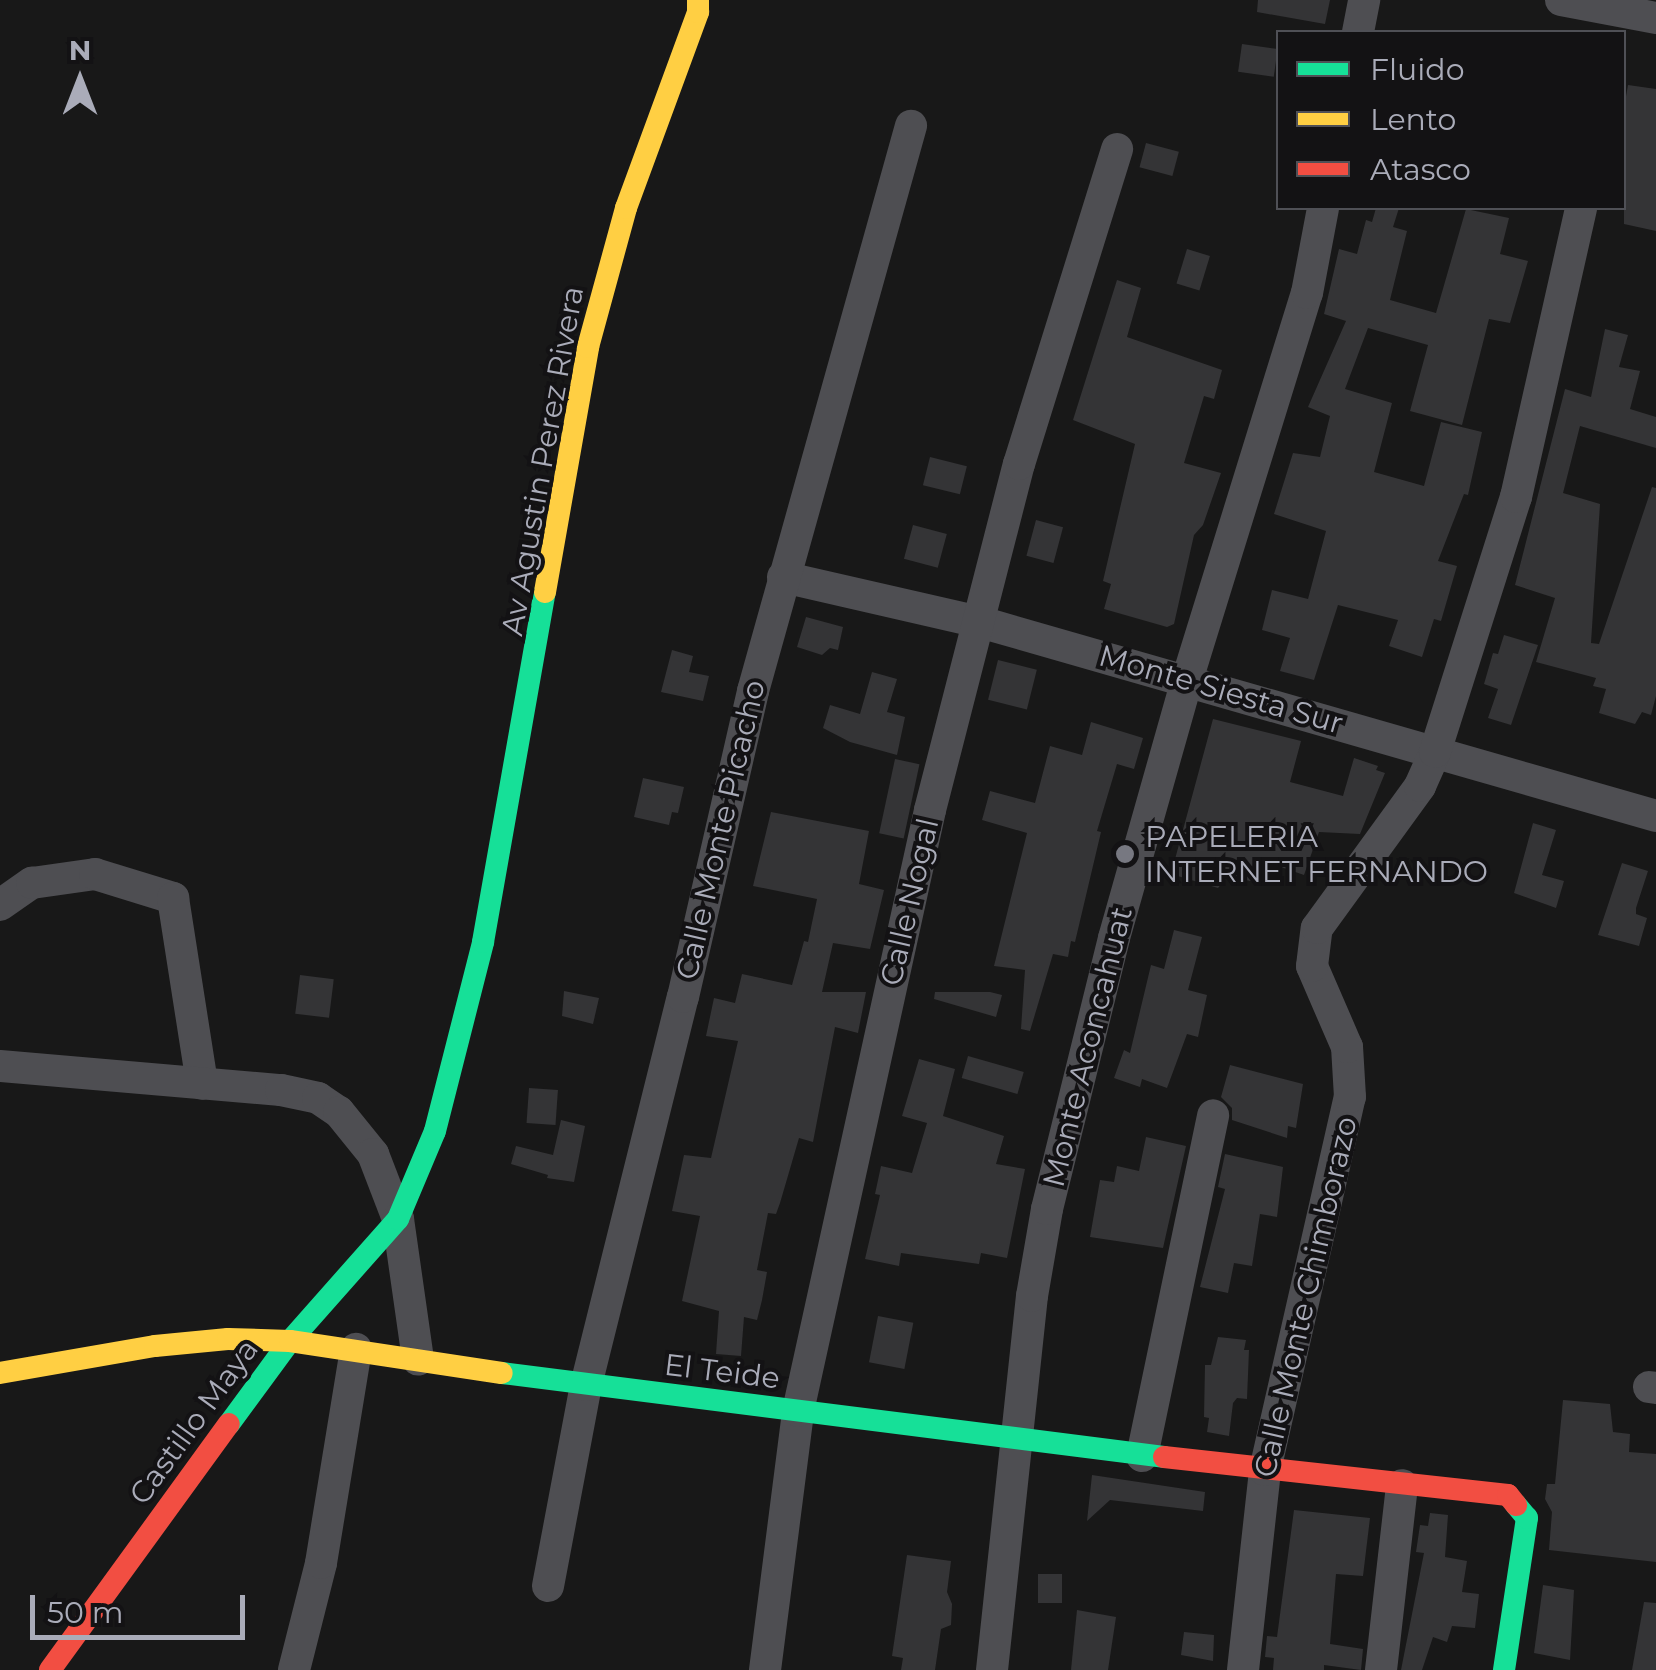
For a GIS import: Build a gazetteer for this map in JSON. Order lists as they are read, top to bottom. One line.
{"streets":{"street":["Av Agustin Perez Rivera","Monte Siesta Sur","Calle Monte Picacho","Calle Nogal","Monte Aconcahuat","Calle Monte Chimborazo","El Teide","Castillo Maya"]},"crossings":[["Av Agustin Perez Rivera","Castillo Maya"],["Monte Siesta Sur","Calle Monte Picacho"],["Monte Siesta Sur","Calle Nogal"],["Monte Siesta Sur","Monte Aconcahuat"],["Monte Siesta Sur","Calle Monte Chimborazo"],["Calle Monte Picacho","El Teide"],["Calle Nogal","El Teide"],["Monte Aconcahuat","El Teide"],["Calle Monte Chimborazo","El Teide"],["El Teide","Castillo Maya"]],"places":["PAPELERIA INTERNET FERNANDO"],"legend":["Fluido","Lento","Atasco"],"scale_bar":"50 m","north":"top"}
